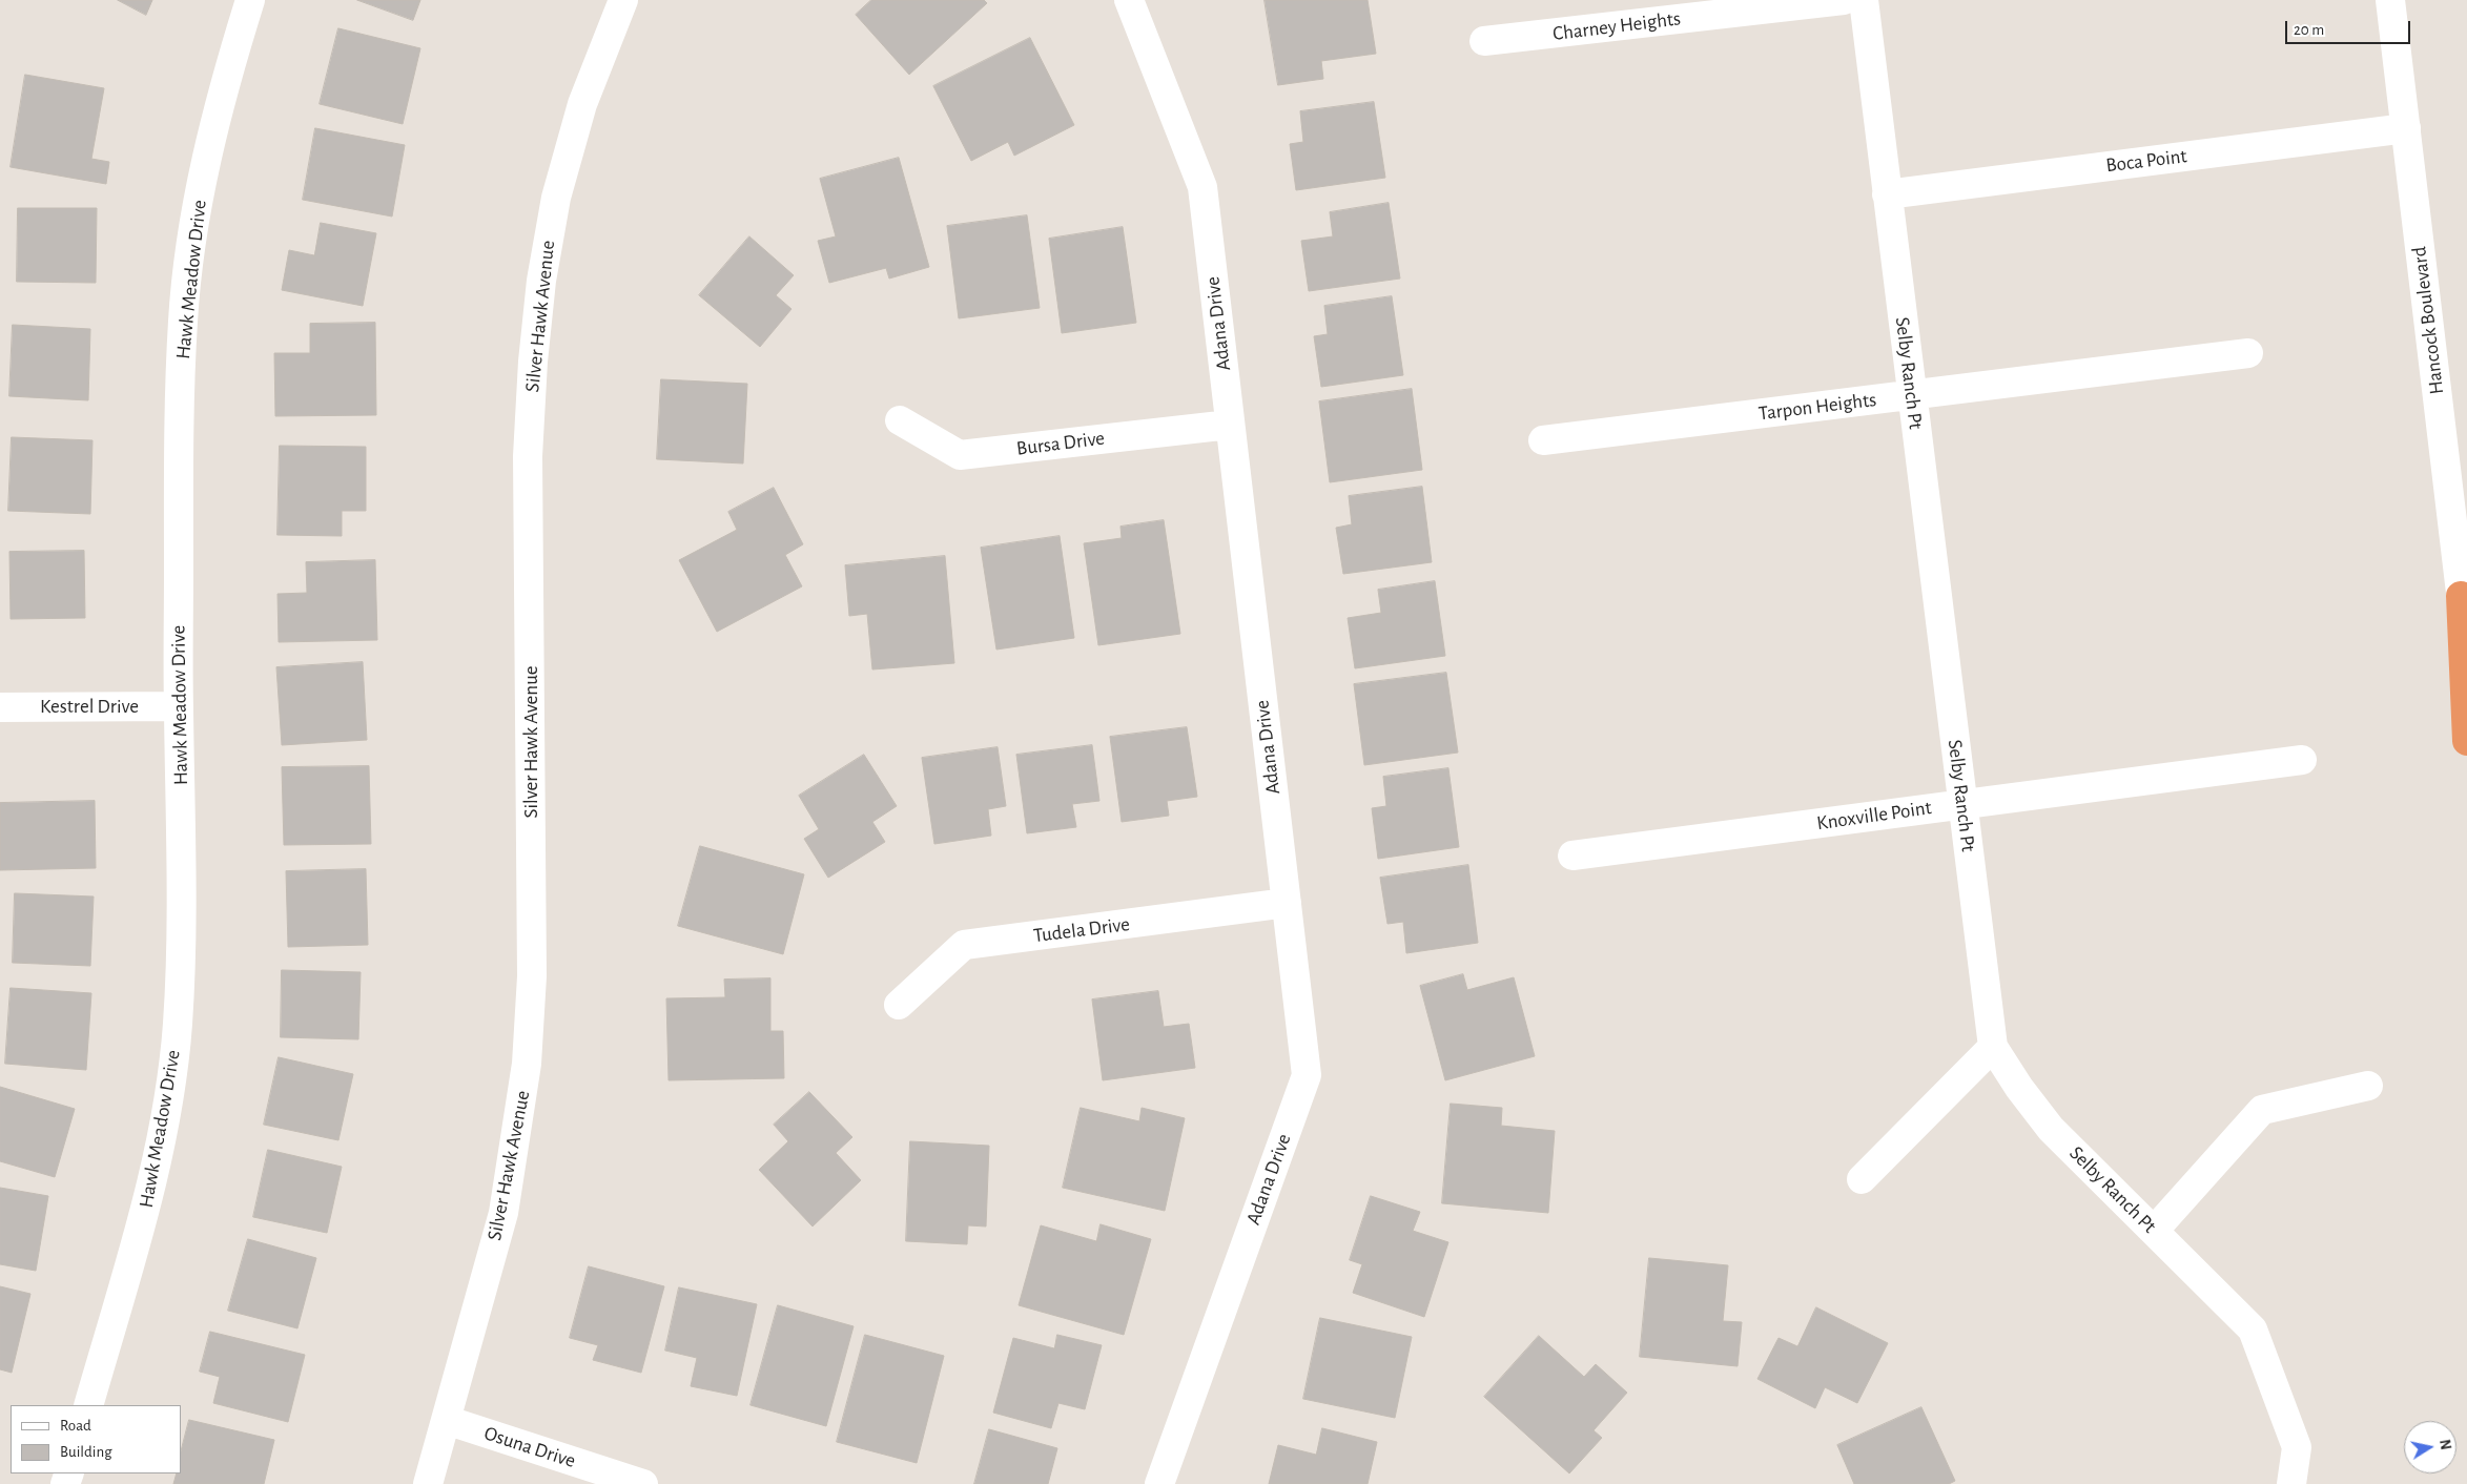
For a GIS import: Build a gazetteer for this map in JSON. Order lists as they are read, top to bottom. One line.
{"streets":{"street":["Charney Heights","Boca Point","Hawk Meadow Drive","Silver Hawk Avenue","Hancock Boulevard","Adana Drive","Selby Ranch Pt","Tarpon Heights","Bursa Drive","Kestrel Drive","Knoxville Point","Tudela Drive","Osuna Drive"]},"crossings":[["Boca Point","Hancock Boulevard"],["Boca Point","Selby Ranch Pt"],["Hawk Meadow Drive","Kestrel Drive"],["Silver Hawk Avenue","Osuna Drive"],["Adana Drive","Bursa Drive"],["Adana Drive","Tudela Drive"],["Selby Ranch Pt","Tarpon Heights"],["Selby Ranch Pt","Knoxville Point"]],"legend":["Road","Building"],"scale_bar":"20 m","north":"right"}
